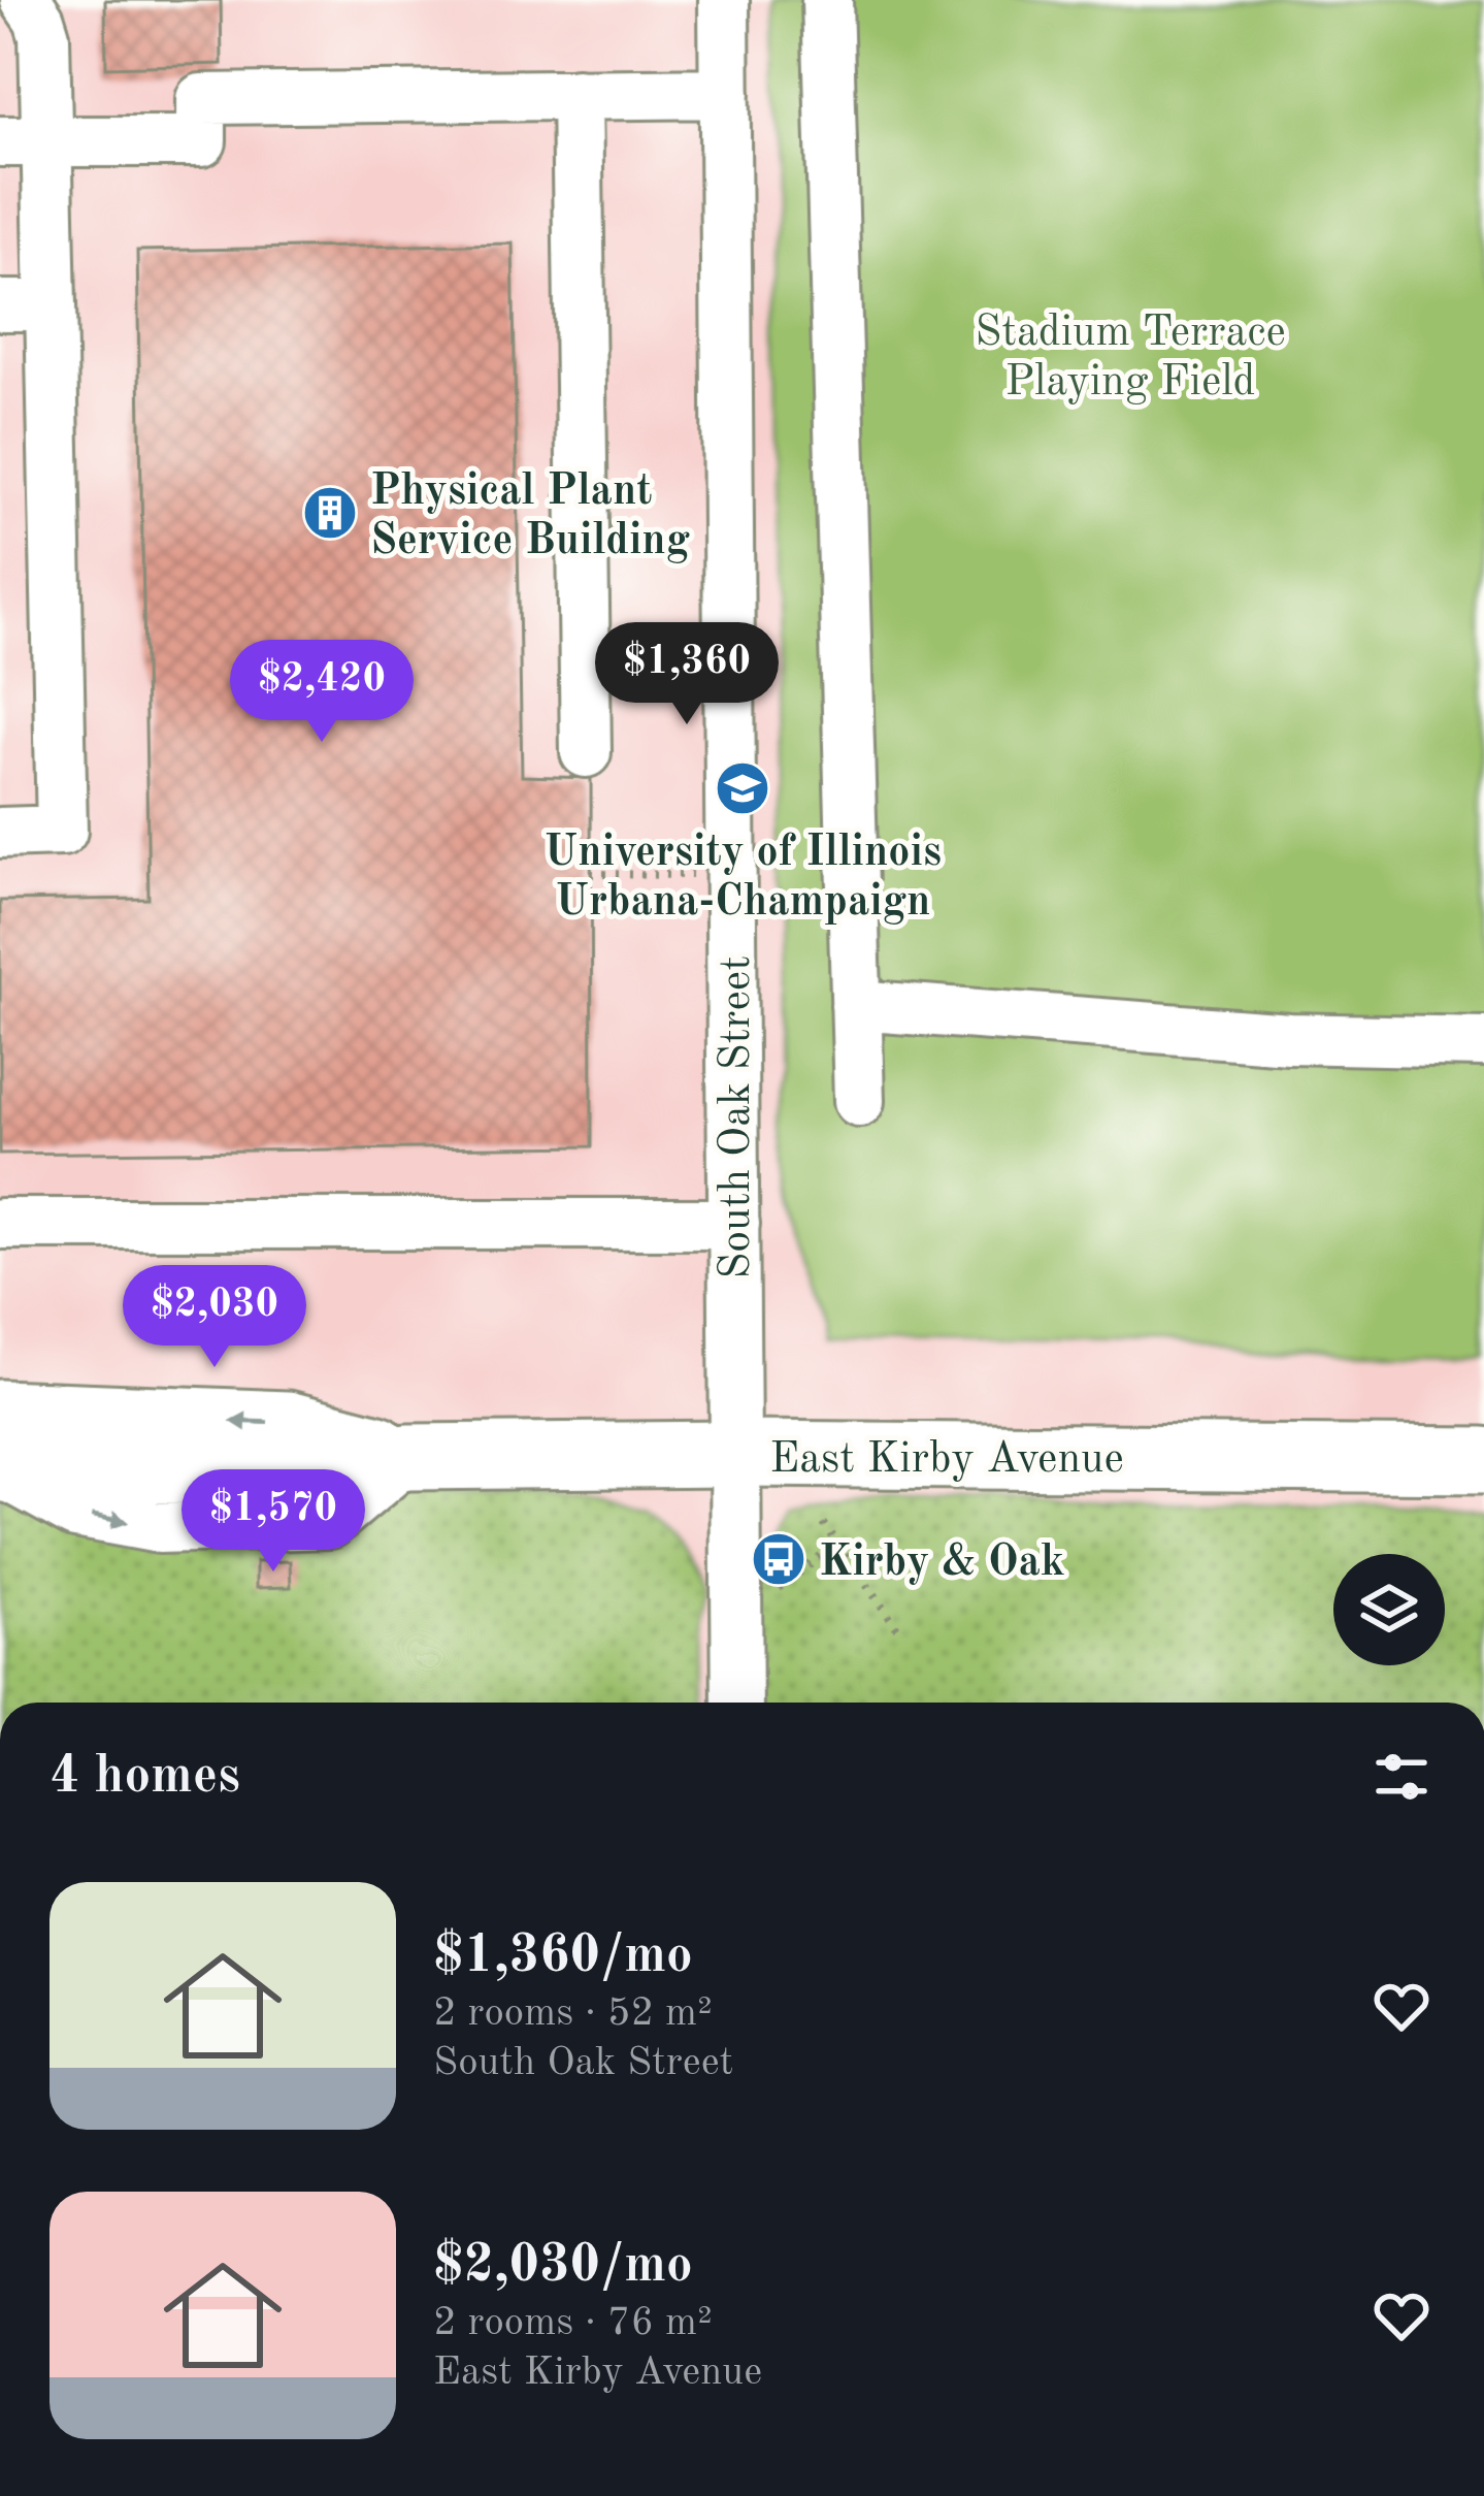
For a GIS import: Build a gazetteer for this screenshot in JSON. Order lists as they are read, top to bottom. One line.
{"streets":{"main road":["East Kirby Avenue"],"street":["South Oak Street"]},"crossings":[["South Oak Street","East Kirby Avenue"]],"parks":["Stadium Terrace Playing Field"],"places":{"building":["Physical Plant Service Building"],"school or university":["University of Illinois Urbana-Champaign"],"bus stop":["Kirby & Oak"]},"page":{"price":["$1,360","$2,420","$2,030","$1,570"],"heading":"4 homes","list":[{"name":"$1,360/mo","note":"2 rooms · 52 m² · South Oak Street"},{"name":"$2,030/mo","note":"2 rooms · 76 m² · East Kirby Avenue"}]}}
